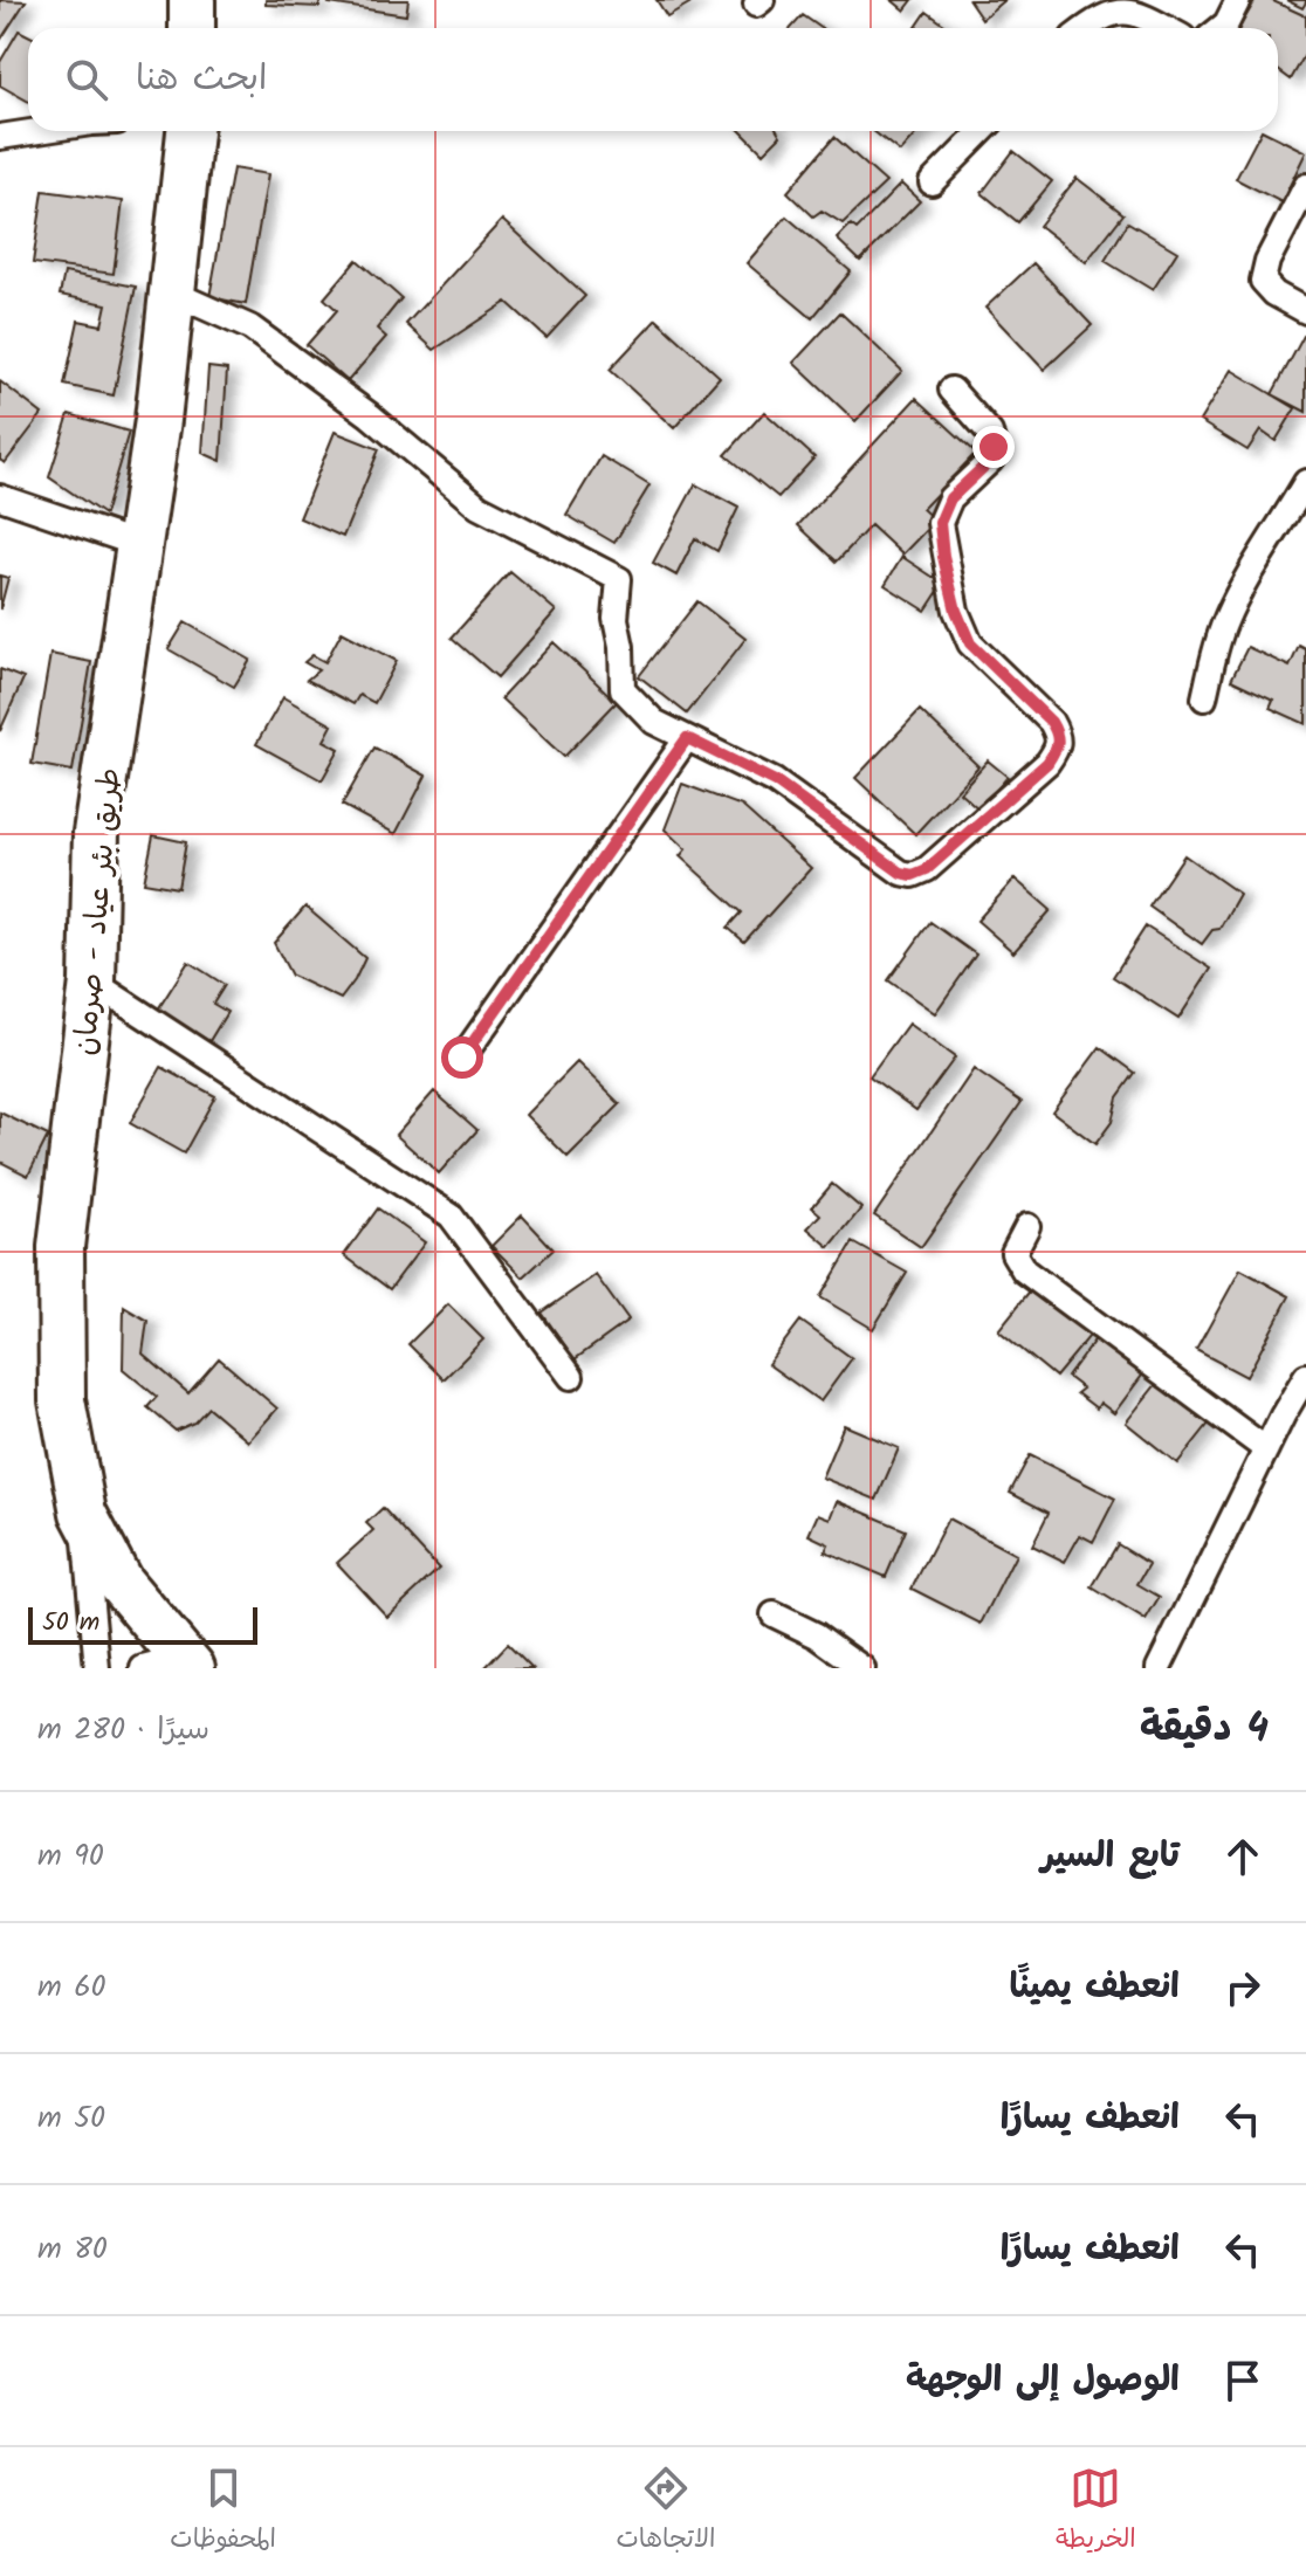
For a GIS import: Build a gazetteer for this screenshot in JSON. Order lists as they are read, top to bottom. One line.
{"streets":{"highway":["طريق بئر عياد - صرمان"]},"scale_bar":"50 m","page":{"search":"ابحث هنا","scale":"50 m","heading":["4 دقيقة","سيرًا · 280 m"],"list":[["تابع السير","90 m"],["انعطف يمينًا","60 m"],["انعطف يسارًا","50 m"],["انعطف يسارًا","80 m"],"الوصول إلى الوجهة"],"nav":["الخريطة","الاتجاهات","المحفوظات"]}}
